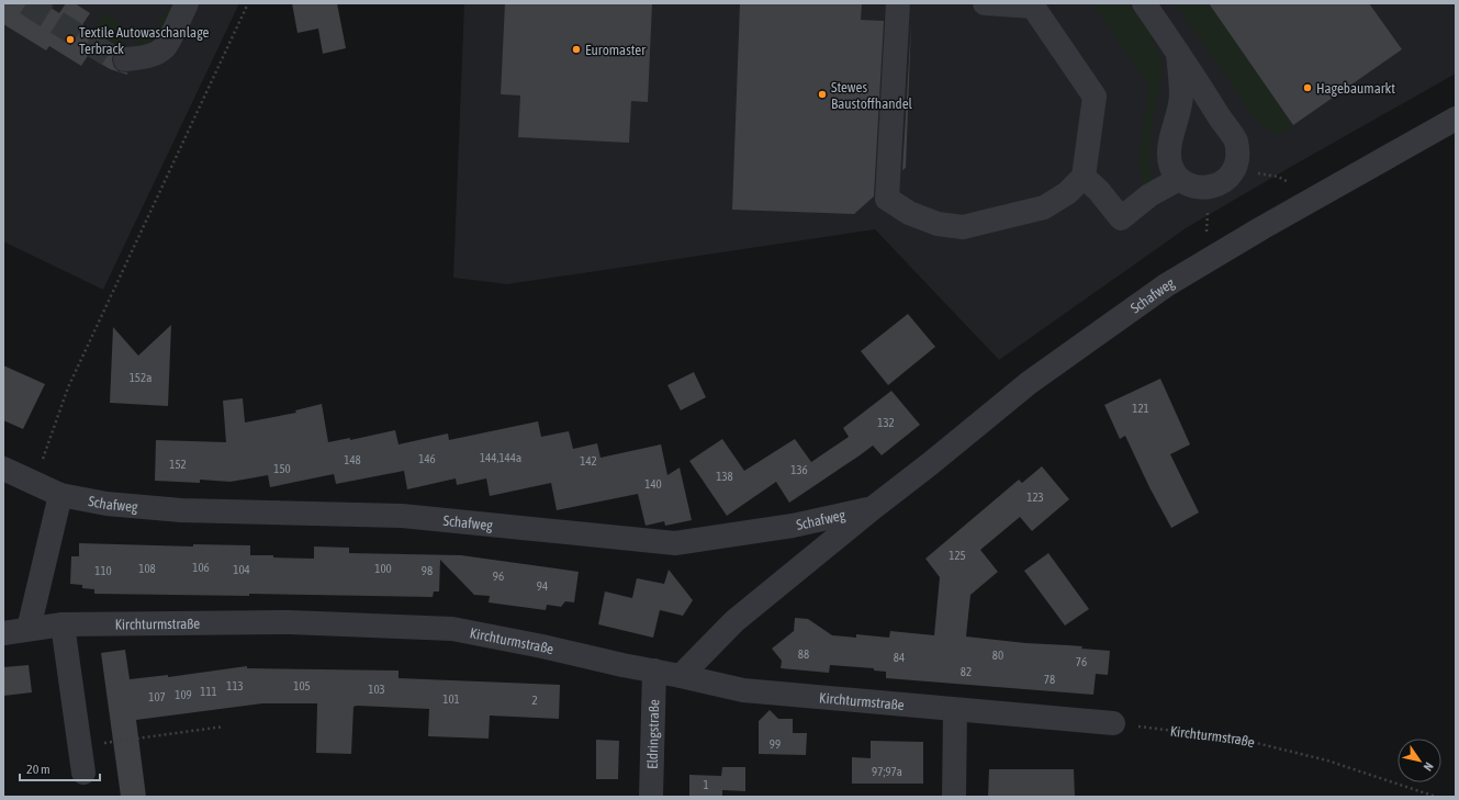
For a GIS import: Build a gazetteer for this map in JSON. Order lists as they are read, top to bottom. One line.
{"streets":{"street":["Schafweg","Kirchturmstraße","Eldringstraße"]},"crossings":[["Schafweg","Kirchturmstraße"],["Kirchturmstraße","Eldringstraße"]],"places":["Textile Autowaschanlage Terbrack","Euromaster","Hagebaumarkt","Stewes Baustoffhandel"],"house_numbers":["152a","121","132","144,144a","146","148","142","152","150","136","138","140","123","125","106","108","100","104","110","98","96","94","88","80","84","76","82","78","113","105","103","111","109","107","101","2","99","97;97a","1"],"scale_bar":"20 m","north":"bottom right"}
